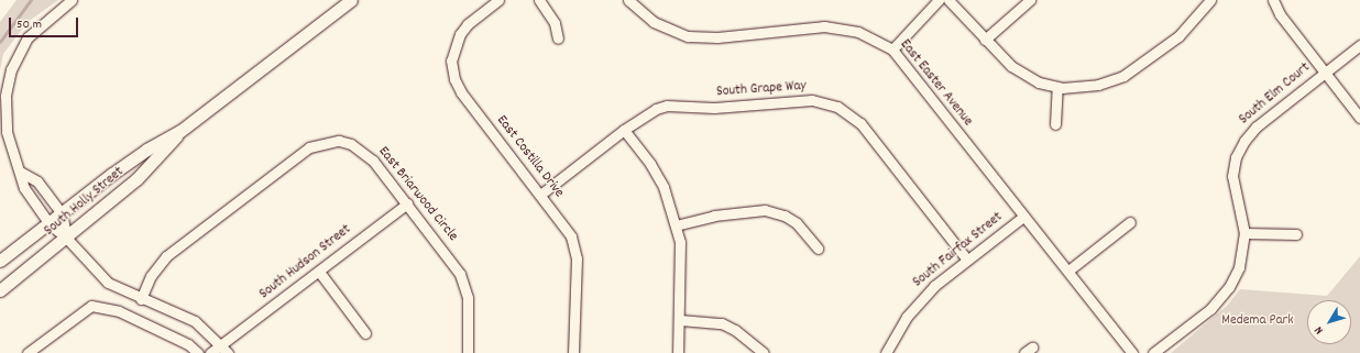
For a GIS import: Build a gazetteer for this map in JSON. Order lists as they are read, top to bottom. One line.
{"streets":{"main road":["South Holly Street"],"street":["East Easter Avenue","South Grape Way","South Elm Court","East Costilla Drive","East Briarwood Circle","South Fairfax Street","South Hudson Street"]},"crossings":[["East Easter Avenue","South Fairfax Street"],["South Grape Way","East Costilla Drive"],["South Grape Way","South Fairfax Street"],["East Briarwood Circle","South Hudson Street"]],"parks":["Medema Park"],"scale_bar":"50 m","north":"bottom left"}
